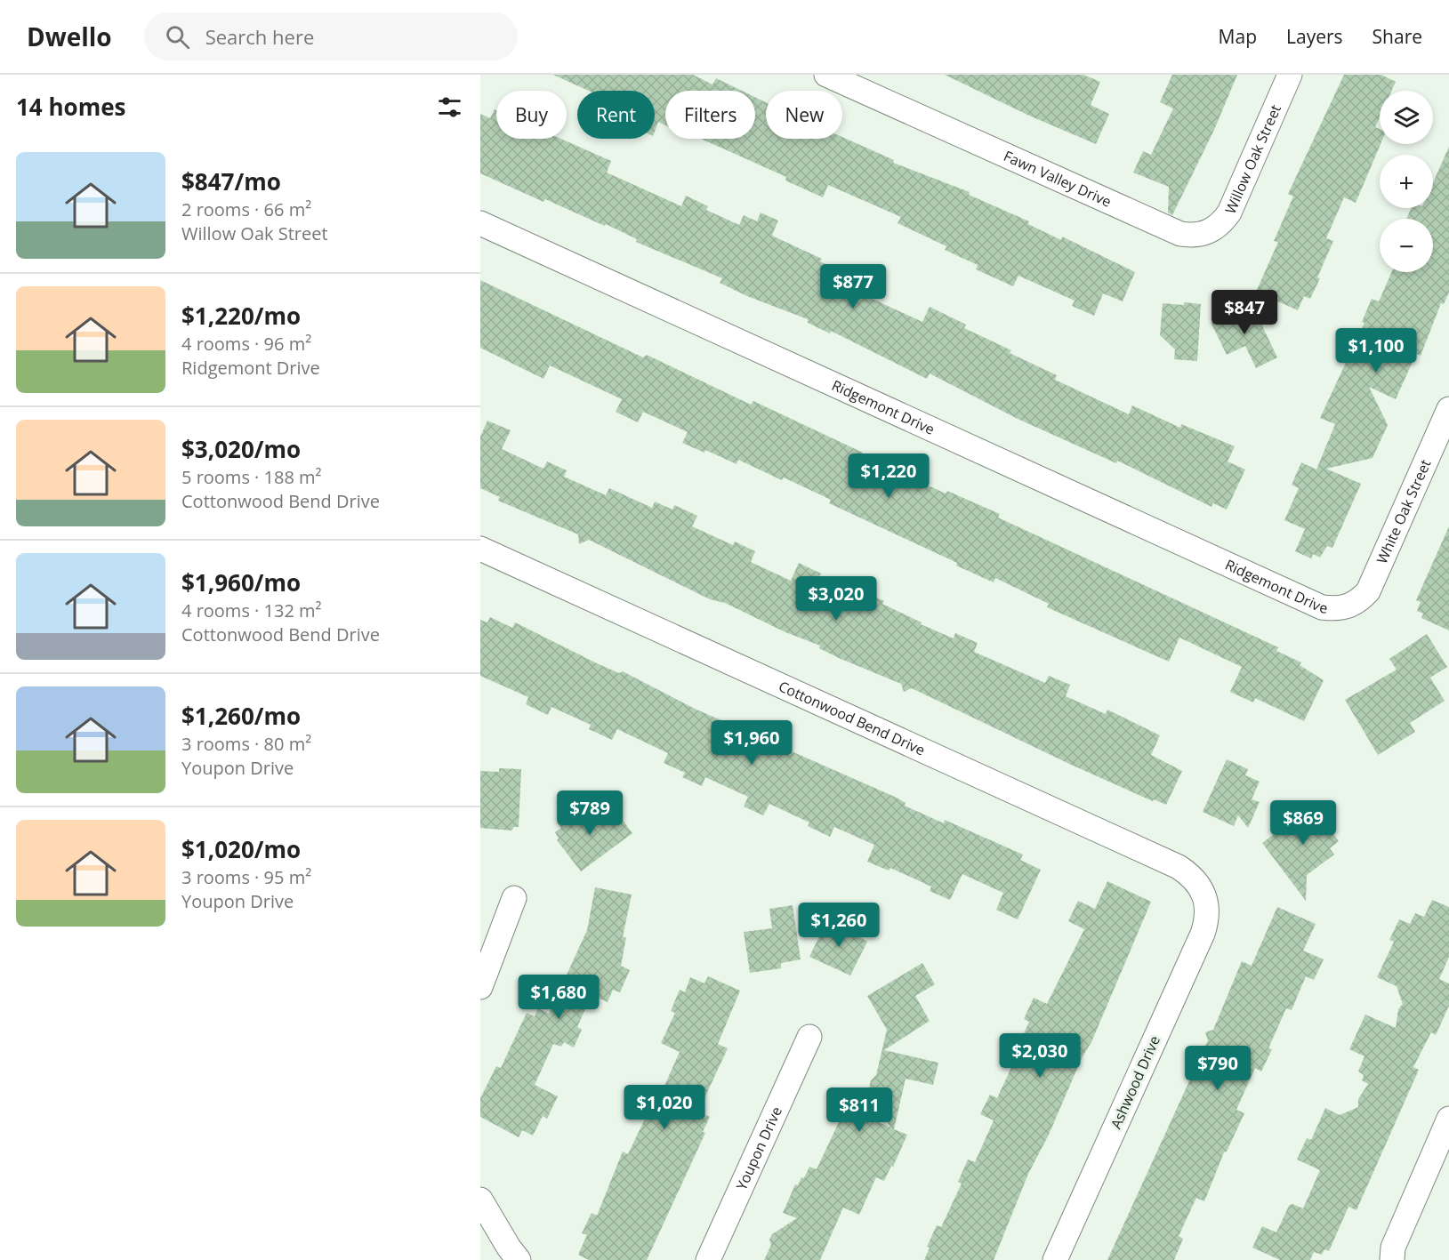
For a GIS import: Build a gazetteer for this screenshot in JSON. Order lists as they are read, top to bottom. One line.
{"streets":{"street":["Willow Oak Street","Fawn Valley Drive","Ridgemont Drive","White Oak Street","Cottonwood Bend Drive","Ashwood Drive","Youpon Drive"]},"crossings":[["Willow Oak Street","Fawn Valley Drive"],["Ridgemont Drive","White Oak Street"],["Cottonwood Bend Drive","Ashwood Drive"]],"page":{"header":"Dwello","search":"Search here","nav":["Map","Layers","Share"],"heading":"14 homes","map_buttons":["+","−"],"chip":["Buy","Rent","Filters","New"],"list":[{"name":"$847/mo","note":"2 rooms · 66 m² · Willow Oak Street"},{"name":"$1,220/mo","note":"4 rooms · 96 m² · Ridgemont Drive"},{"name":"$3,020/mo","note":"5 rooms · 188 m² · Cottonwood Bend Drive"},{"name":"$1,960/mo","note":"4 rooms · 132 m² · Cottonwood Bend Drive"},{"name":"$1,260/mo","note":"3 rooms · 80 m² · Youpon Drive"},{"name":"$1,020/mo","note":"3 rooms · 95 m² · Youpon Drive"}],"price":["$877","$847","$1,100","$1,220","$3,020","$1,960","$789","$869","$1,260","$1,680","$2,030","$790","$1,020","$811"]}}
